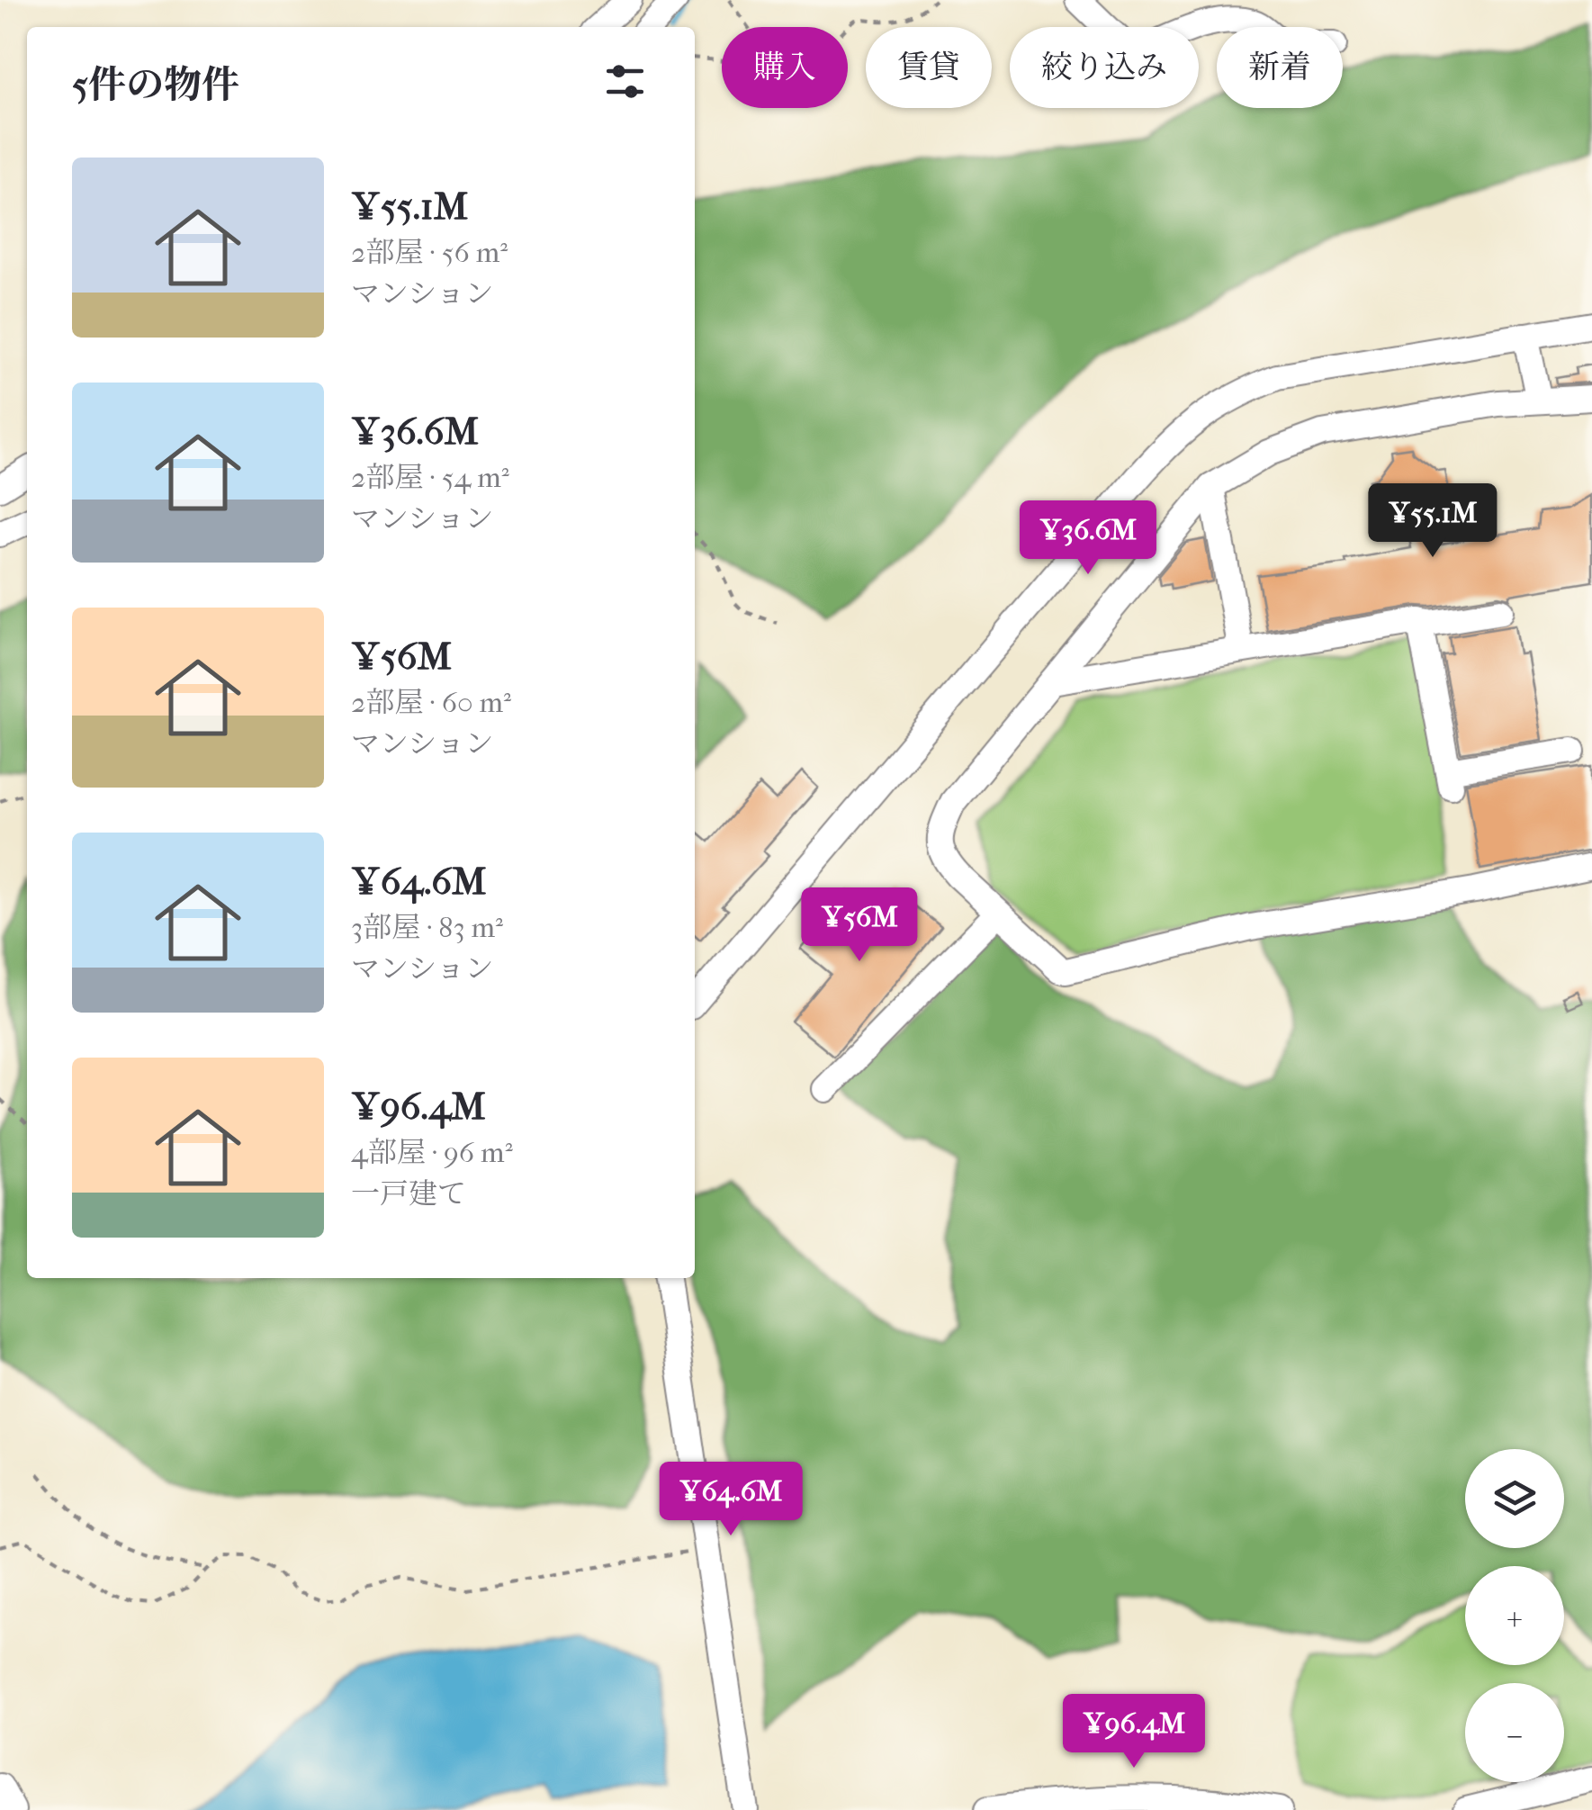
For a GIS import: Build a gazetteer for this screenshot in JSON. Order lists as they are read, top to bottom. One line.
{"page":{"chip":["購入","賃貸","絞り込み","新着"],"heading":"5件の物件","list":[{"name":"¥55.1M","note":"2部屋 · 56 m² · マンション"},{"name":"¥36.6M","note":"2部屋 · 54 m² · マンション"},{"name":"¥56M","note":"2部屋 · 60 m² · マンション"},{"name":"¥64.6M","note":"3部屋 · 83 m² · マンション"},{"name":"¥96.4M","note":"4部屋 · 96 m² · 一戸建て"}],"price":["¥55.1M","¥36.6M","¥56M","¥64.6M","¥96.4M"],"map_buttons":["+","−"]}}
